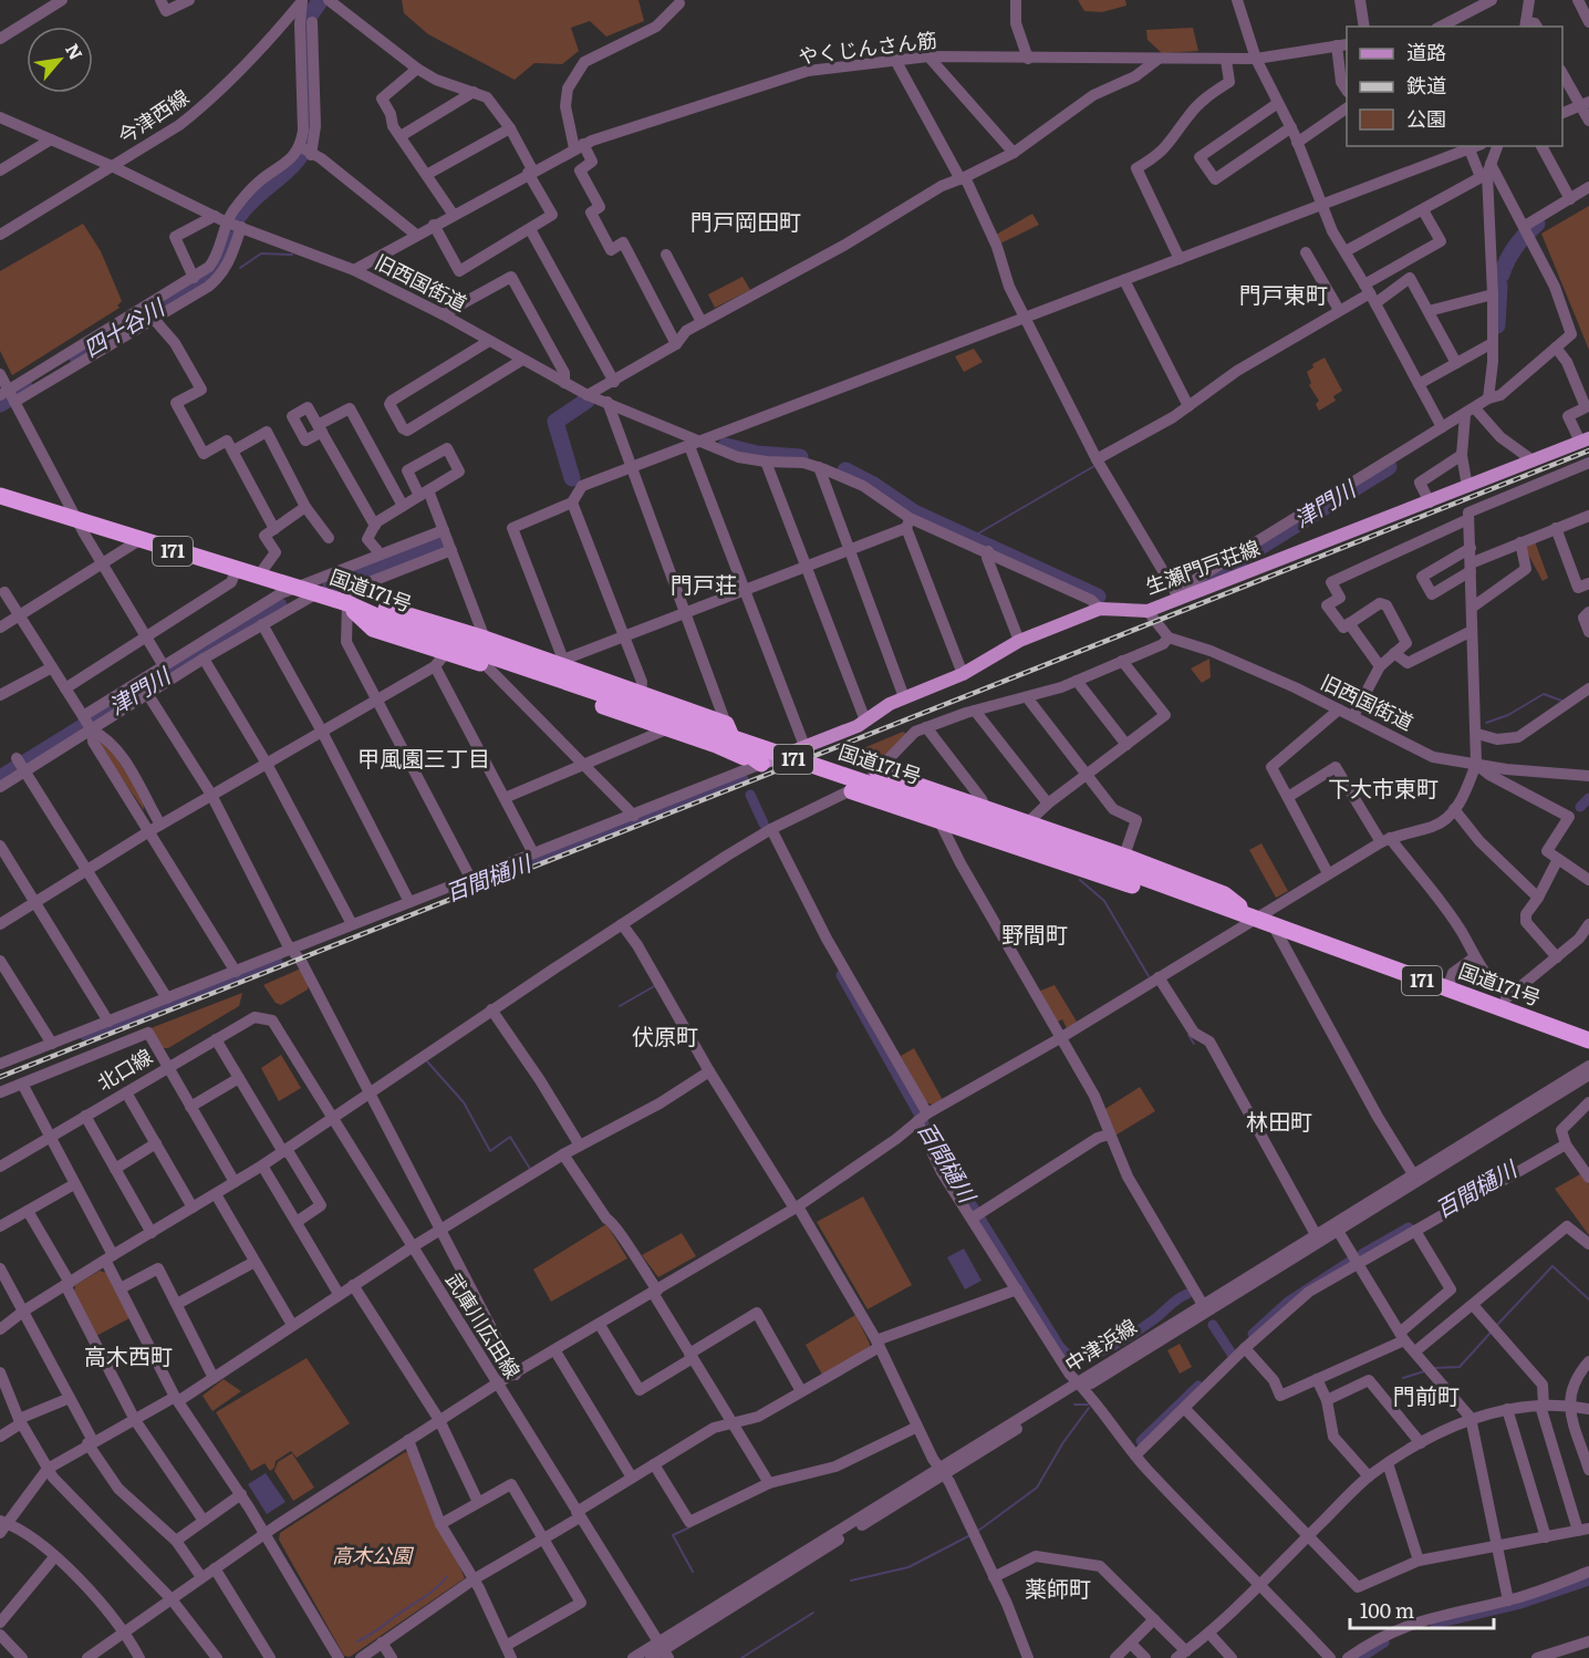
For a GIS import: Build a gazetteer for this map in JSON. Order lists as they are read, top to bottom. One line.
{"streets":{"highway":["171","国道171号"],"main road":["生瀬門戸荘線"],"street":["やくじんさん筋","今津西線","旧西国街道","北口線","武庫川広田線","中津浜線"]},"crossings":[["やくじんさん筋","旧西国街道"],["今津西線","旧西国街道"],["171","生瀬門戸荘線"],["171","国道171号"],["北口線","武庫川広田線"],["武庫川広田線","中津浜線"]],"districts":["門戸岡田町","門戸東町","門戸荘","甲風園三丁目","下大市東町","野間町","伏原町","林田町","高木西町","門前町","薬師町"],"water":["四十谷川","津門川","百間樋川"],"parks":["高木公園"],"legend":["道路","鉄道","公園"],"scale_bar":"100 m","north":"top right"}
